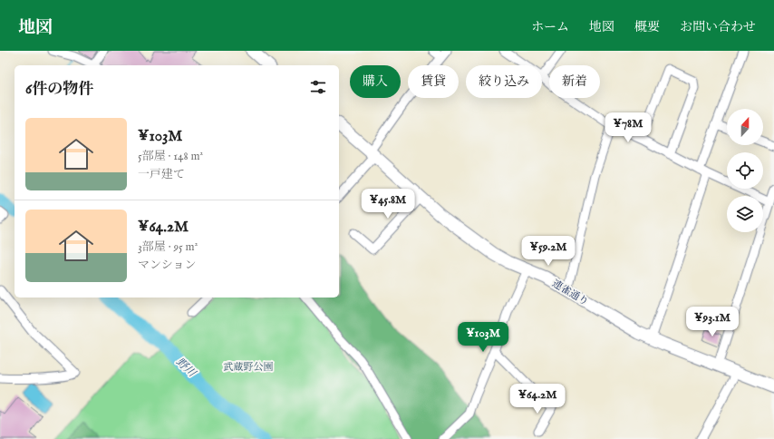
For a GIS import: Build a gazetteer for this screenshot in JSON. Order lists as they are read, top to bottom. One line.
{"streets":{"main road":["連雀通り"]},"water":["野川"],"parks":["武蔵野公園"],"north":"top","page":{"header":"地図","nav":["ホーム","地図","概要","お問い合わせ"],"chip":["購入","賃貸","絞り込み","新着"],"heading":"6件の物件","list":[{"name":"¥103M","note":"5部屋 · 148 m² · 一戸建て"},{"name":"¥64.2M","note":"3部屋 · 95 m² · マンション"}],"price":["¥78M","¥45.8M","¥59.2M","¥93.1M","¥103M","¥64.2M"]}}
